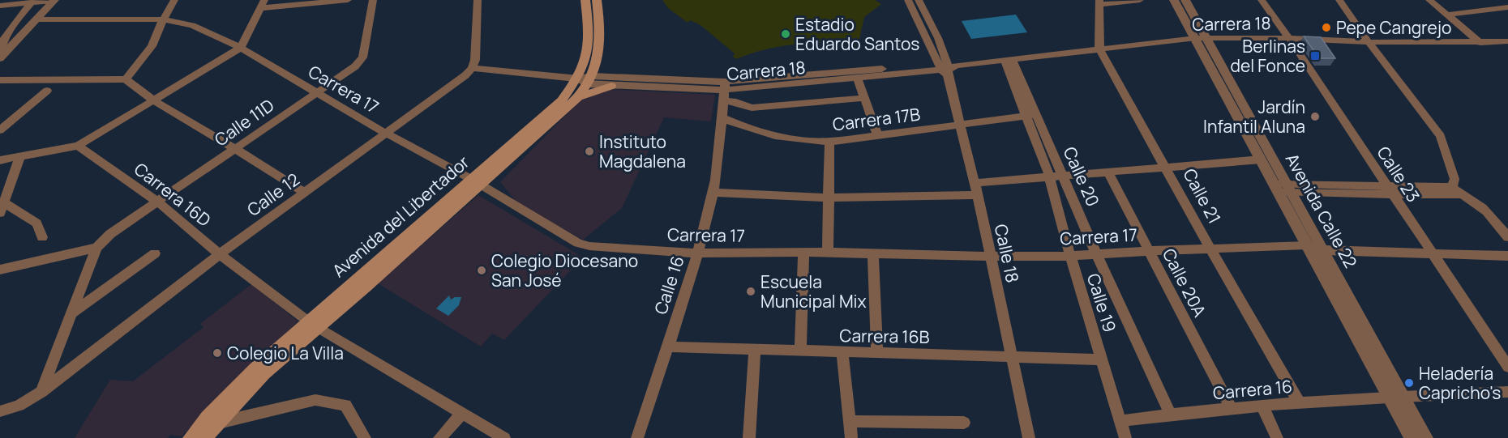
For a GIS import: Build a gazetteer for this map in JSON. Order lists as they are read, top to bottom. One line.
{"streets":{"main road":["Avenida del Libertador"],"street":["Carrera 18","Carrera 17","Carrera 17B","Calle 11D","Calle 23","Calle 20","Carrera 16D","Calle 12","Calle 21","Avenida Calle 22","Calle 18","Calle 20A","Calle 16","Calle 19","Carrera 16B","Carrera 16"]},"crossings":[["Carrera 18","Calle 23"],["Carrera 18","Calle 20"],["Carrera 18","Calle 12"],["Carrera 18","Calle 21"],["Carrera 18","Avenida Calle 22"],["Carrera 18","Avenida del Libertador"],["Carrera 18","Calle 18"],["Carrera 18","Calle 16"],["Carrera 17","Calle 11D"],["Carrera 17","Calle 23"],["Carrera 17","Calle 20"],["Carrera 17","Calle 12"],["Carrera 17","Calle 21"],["Carrera 17","Avenida Calle 22"],["Carrera 17","Avenida del Libertador"],["Carrera 17","Calle 18"],["Carrera 17","Calle 20A"],["Carrera 17","Calle 16"],["Carrera 17","Calle 19"],["Carrera 17B","Calle 20"],["Carrera 17B","Calle 18"],["Carrera 17B","Calle 16"],["Calle 11D","Carrera 16D"],["Calle 20","Calle 19"],["Calle 20","Carrera 16"],["Carrera 16D","Calle 12"],["Carrera 16D","Avenida del Libertador"],["Calle 21","Carrera 16"],["Avenida Calle 22","Carrera 16"],["Calle 18","Carrera 16B"],["Calle 20A","Carrera 16"],["Calle 16","Carrera 16B"],["Calle 19","Carrera 16B"],["Calle 19","Carrera 16"]],"places":{"other":["Pepe Cangrejo","Estadio Eduardo Santos","Jardín Infantil Aluna","Instituto Magdalena","Colegio Diocesano San José","Escuela Municipal Mix","Colegio La Villa","Heladería Capricho's"],"transit":["Berlinas del Fonce"]}}
